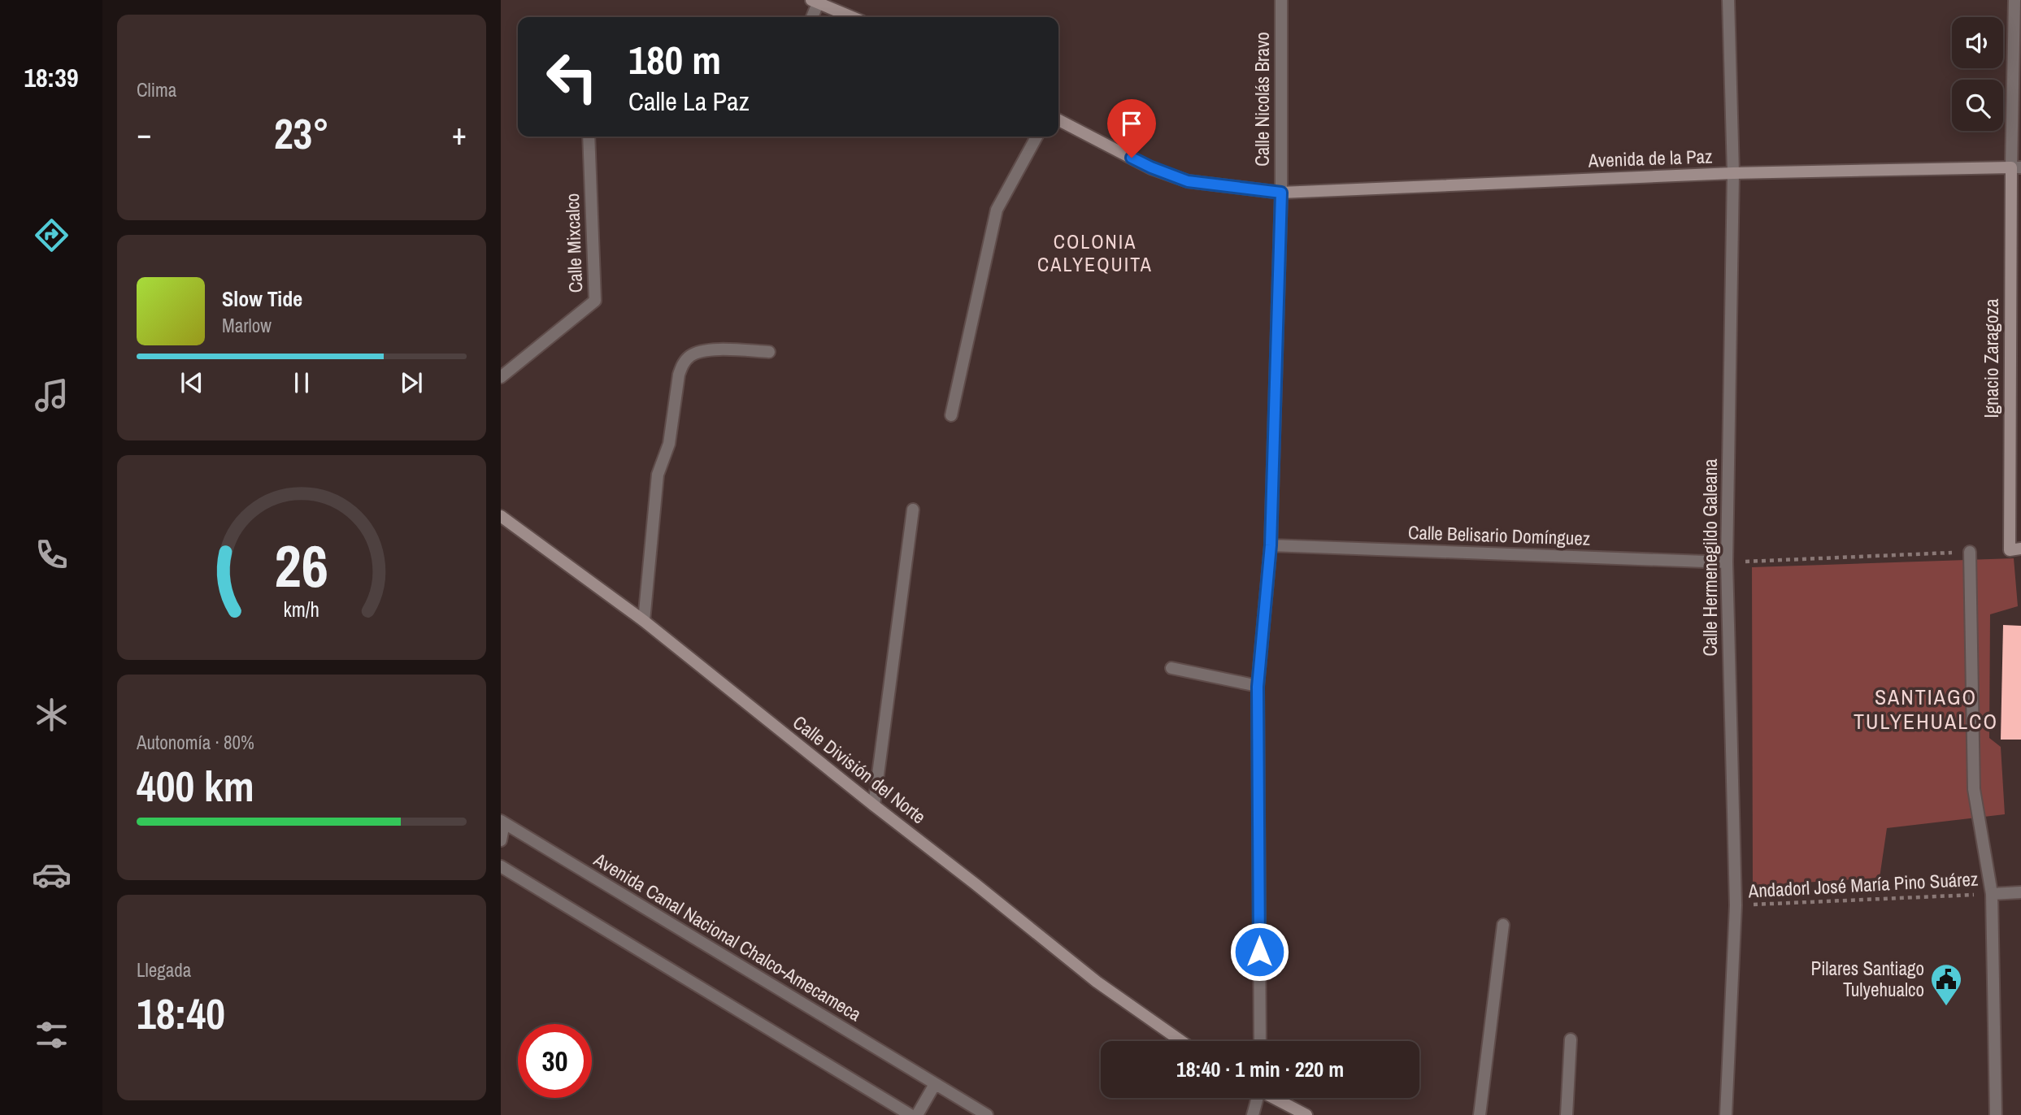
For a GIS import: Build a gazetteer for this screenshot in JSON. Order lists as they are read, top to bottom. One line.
{"streets":{"main road":["Avenida de la Paz","Ignacio Zaragoza","Calle División del Norte"],"street":["Calle Nicolás Bravo","Calle Mixcalco","Calle Belisario Domínguez","Calle Hermenegildo Galeana","Avenida Canal Nacional Chalco-Amecameca"],"path":["Andadorl José María Pino Suárez"]},"crossings":[["Calle Nicolás Bravo","Avenida de la Paz"],["Calle Nicolás Bravo","Calle Belisario Domínguez"],["Avenida de la Paz","Ignacio Zaragoza"],["Avenida de la Paz","Calle Hermenegildo Galeana"],["Calle Belisario Domínguez","Calle Hermenegildo Galeana"],["Calle Hermenegildo Galeana","Andadorl José María Pino Suárez"]],"districts":["COLONIA CALYEQUITA","SANTIAGO TULYEHUALCO"],"places":{"public building":["Pilares Santiago Tulyehualco"]},"page":{"tabs":"18:39","tile":["Clima",["Autonomía · 80%","400 km"],["Llegada","18:40"]],"turn":["180 m","Calle La Paz"],"heat":["−","23°","+"],"song":["Slow Tide","Marlow"],"limit":"30","trip":"18:40 · 1 min · 220 m","gauge":["26","km/h"]}}
